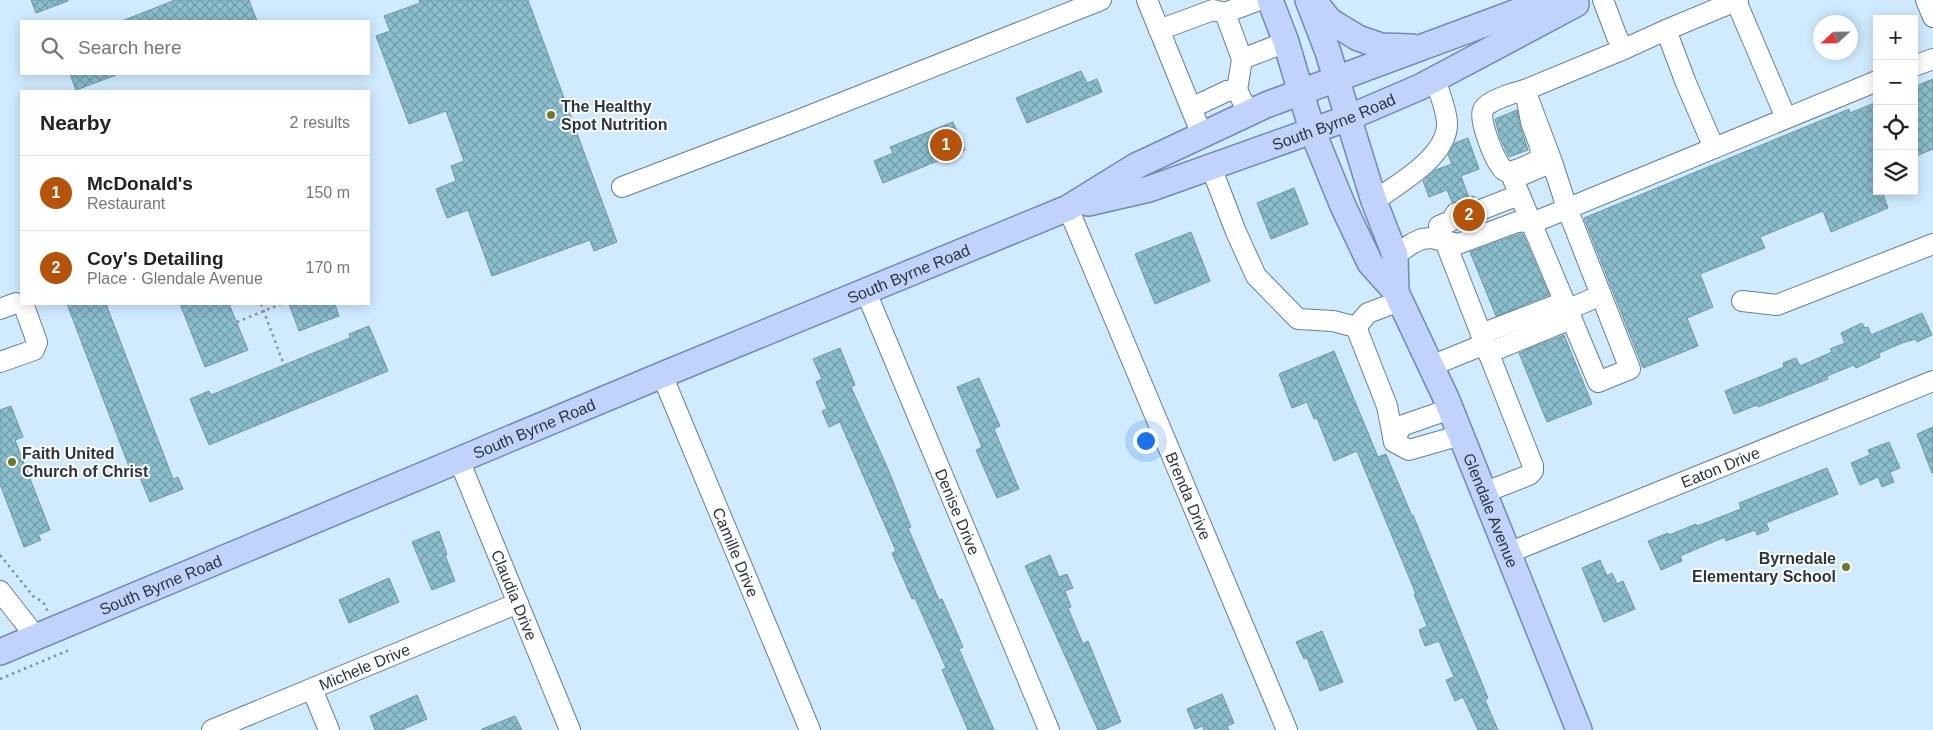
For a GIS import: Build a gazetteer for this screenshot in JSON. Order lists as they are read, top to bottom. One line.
{"streets":{"main road":["South Byrne Road","Glendale Avenue"],"street":["Eaton Drive","Brenda Drive","Denise Drive","Camille Drive","Claudia Drive","Michele Drive"]},"crossings":[["South Byrne Road","Brenda Drive"],["South Byrne Road","Glendale Avenue"],["South Byrne Road","Denise Drive"],["South Byrne Road","Camille Drive"],["South Byrne Road","Claudia Drive"],["Eaton Drive","Glendale Avenue"],["Claudia Drive","Michele Drive"]],"places":["The Healthy Spot Nutrition","Faith United Church of Christ","Byrnedale Elementary School"],"north":"left","page":{"map_buttons":["+","−"],"search":"Search here","heading":["Nearby","2 results"],"pins":["1","2"],"list":[{"mark":"1","name":"McDonald's","note":"Restaurant","value":"150 m"},{"mark":"2","name":"Coy's Detailing","note":"Place · Glendale Avenue","value":"170 m"}]}}
